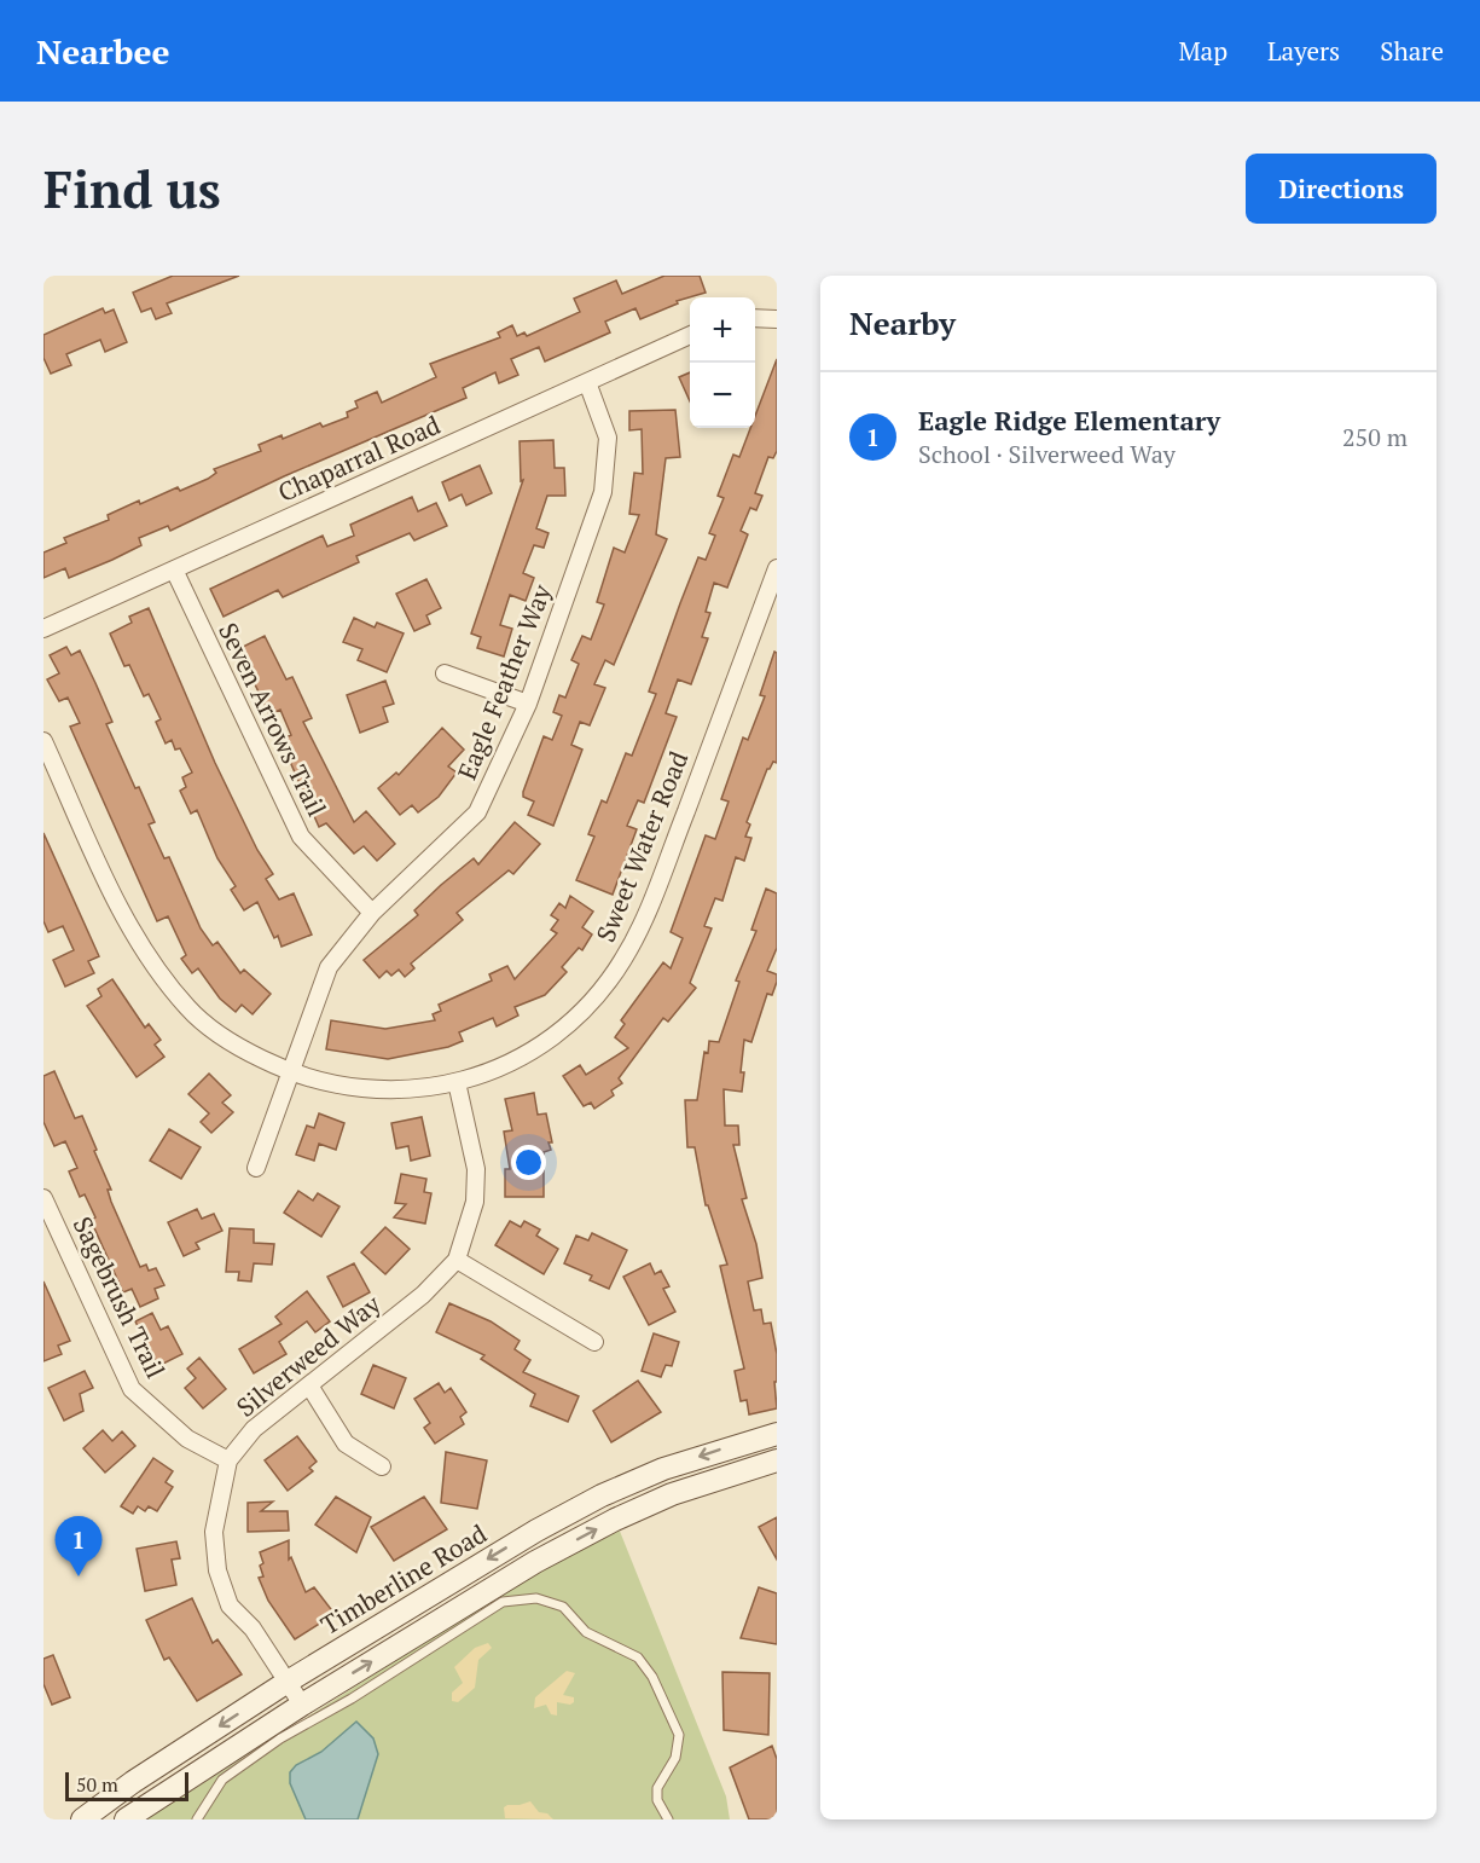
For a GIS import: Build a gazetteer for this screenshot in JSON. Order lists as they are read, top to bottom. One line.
{"streets":{"street":["Chaparral Road","Eagle Feather Way","Seven Arrows Trail","Sweet Water Road","Sagebrush Trail","Silverweed Way","Timberline Road"]},"crossings":[["Chaparral Road","Eagle Feather Way"],["Chaparral Road","Seven Arrows Trail"],["Eagle Feather Way","Seven Arrows Trail"],["Eagle Feather Way","Sweet Water Road"],["Sweet Water Road","Silverweed Way"],["Sagebrush Trail","Silverweed Way"],["Silverweed Way","Timberline Road"]],"scale_bar":"50 m","page":{"header":"Nearbee","nav":["Map","Layers","Share"],"buttons":"Directions","title":"Find us","heading":"Nearby","map_buttons":["+","−"],"list":[{"mark":"1","name":"Eagle Ridge Elementary","note":"School · Silverweed Way","value":"250 m"}],"pins":"1","scale":"50 m"}}
